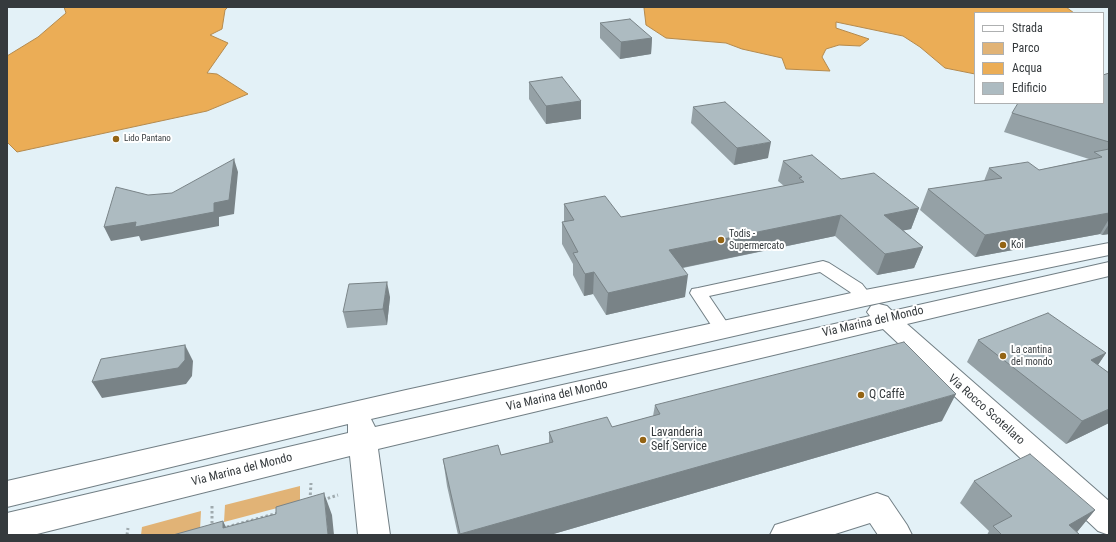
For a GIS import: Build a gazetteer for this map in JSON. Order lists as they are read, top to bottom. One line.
{"streets":{"street":["Via Marina del Mondo","Via Rocco Scotellaro"]},"crossings":[["Via Marina del Mondo","Via Rocco Scotellaro"]],"places":["Lido Pantano","Todis - Supermercato","Koi","La cantina del mondo","Q Caffè","Lavanderia Self Service"],"legend":["Strada","Parco","Acqua","Edificio"]}
